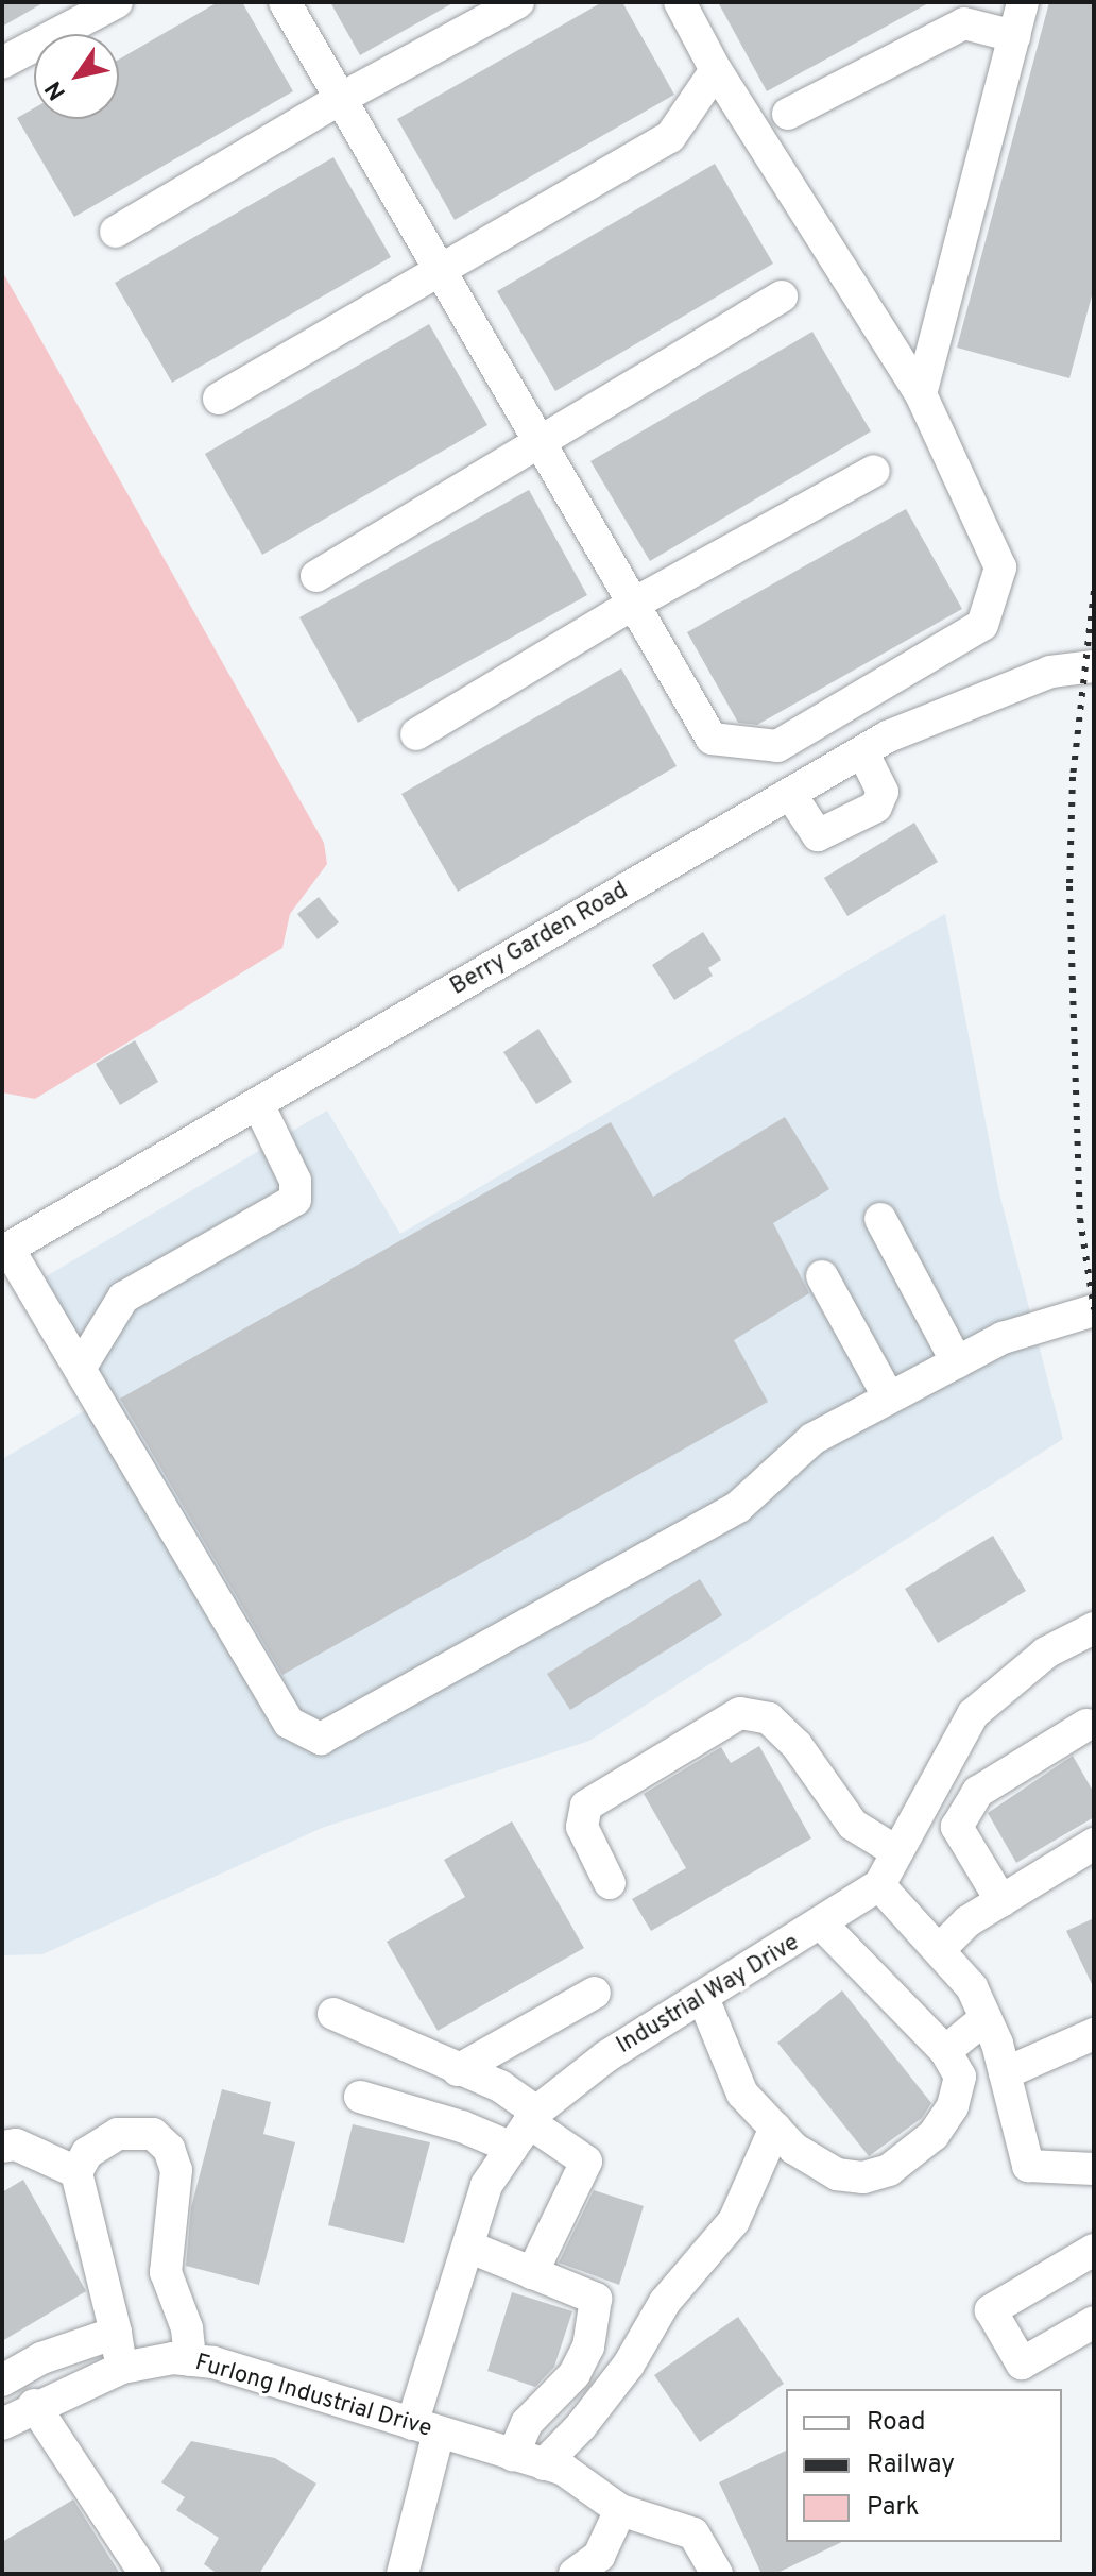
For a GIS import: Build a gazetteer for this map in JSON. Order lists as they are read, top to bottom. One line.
{"streets":{"street":["Berry Garden Road","Industrial Way Drive","Furlong Industrial Drive"]},"crossings":[["Industrial Way Drive","Furlong Industrial Drive"]],"legend":["Road","Railway","Park"],"north":"bottom left"}
